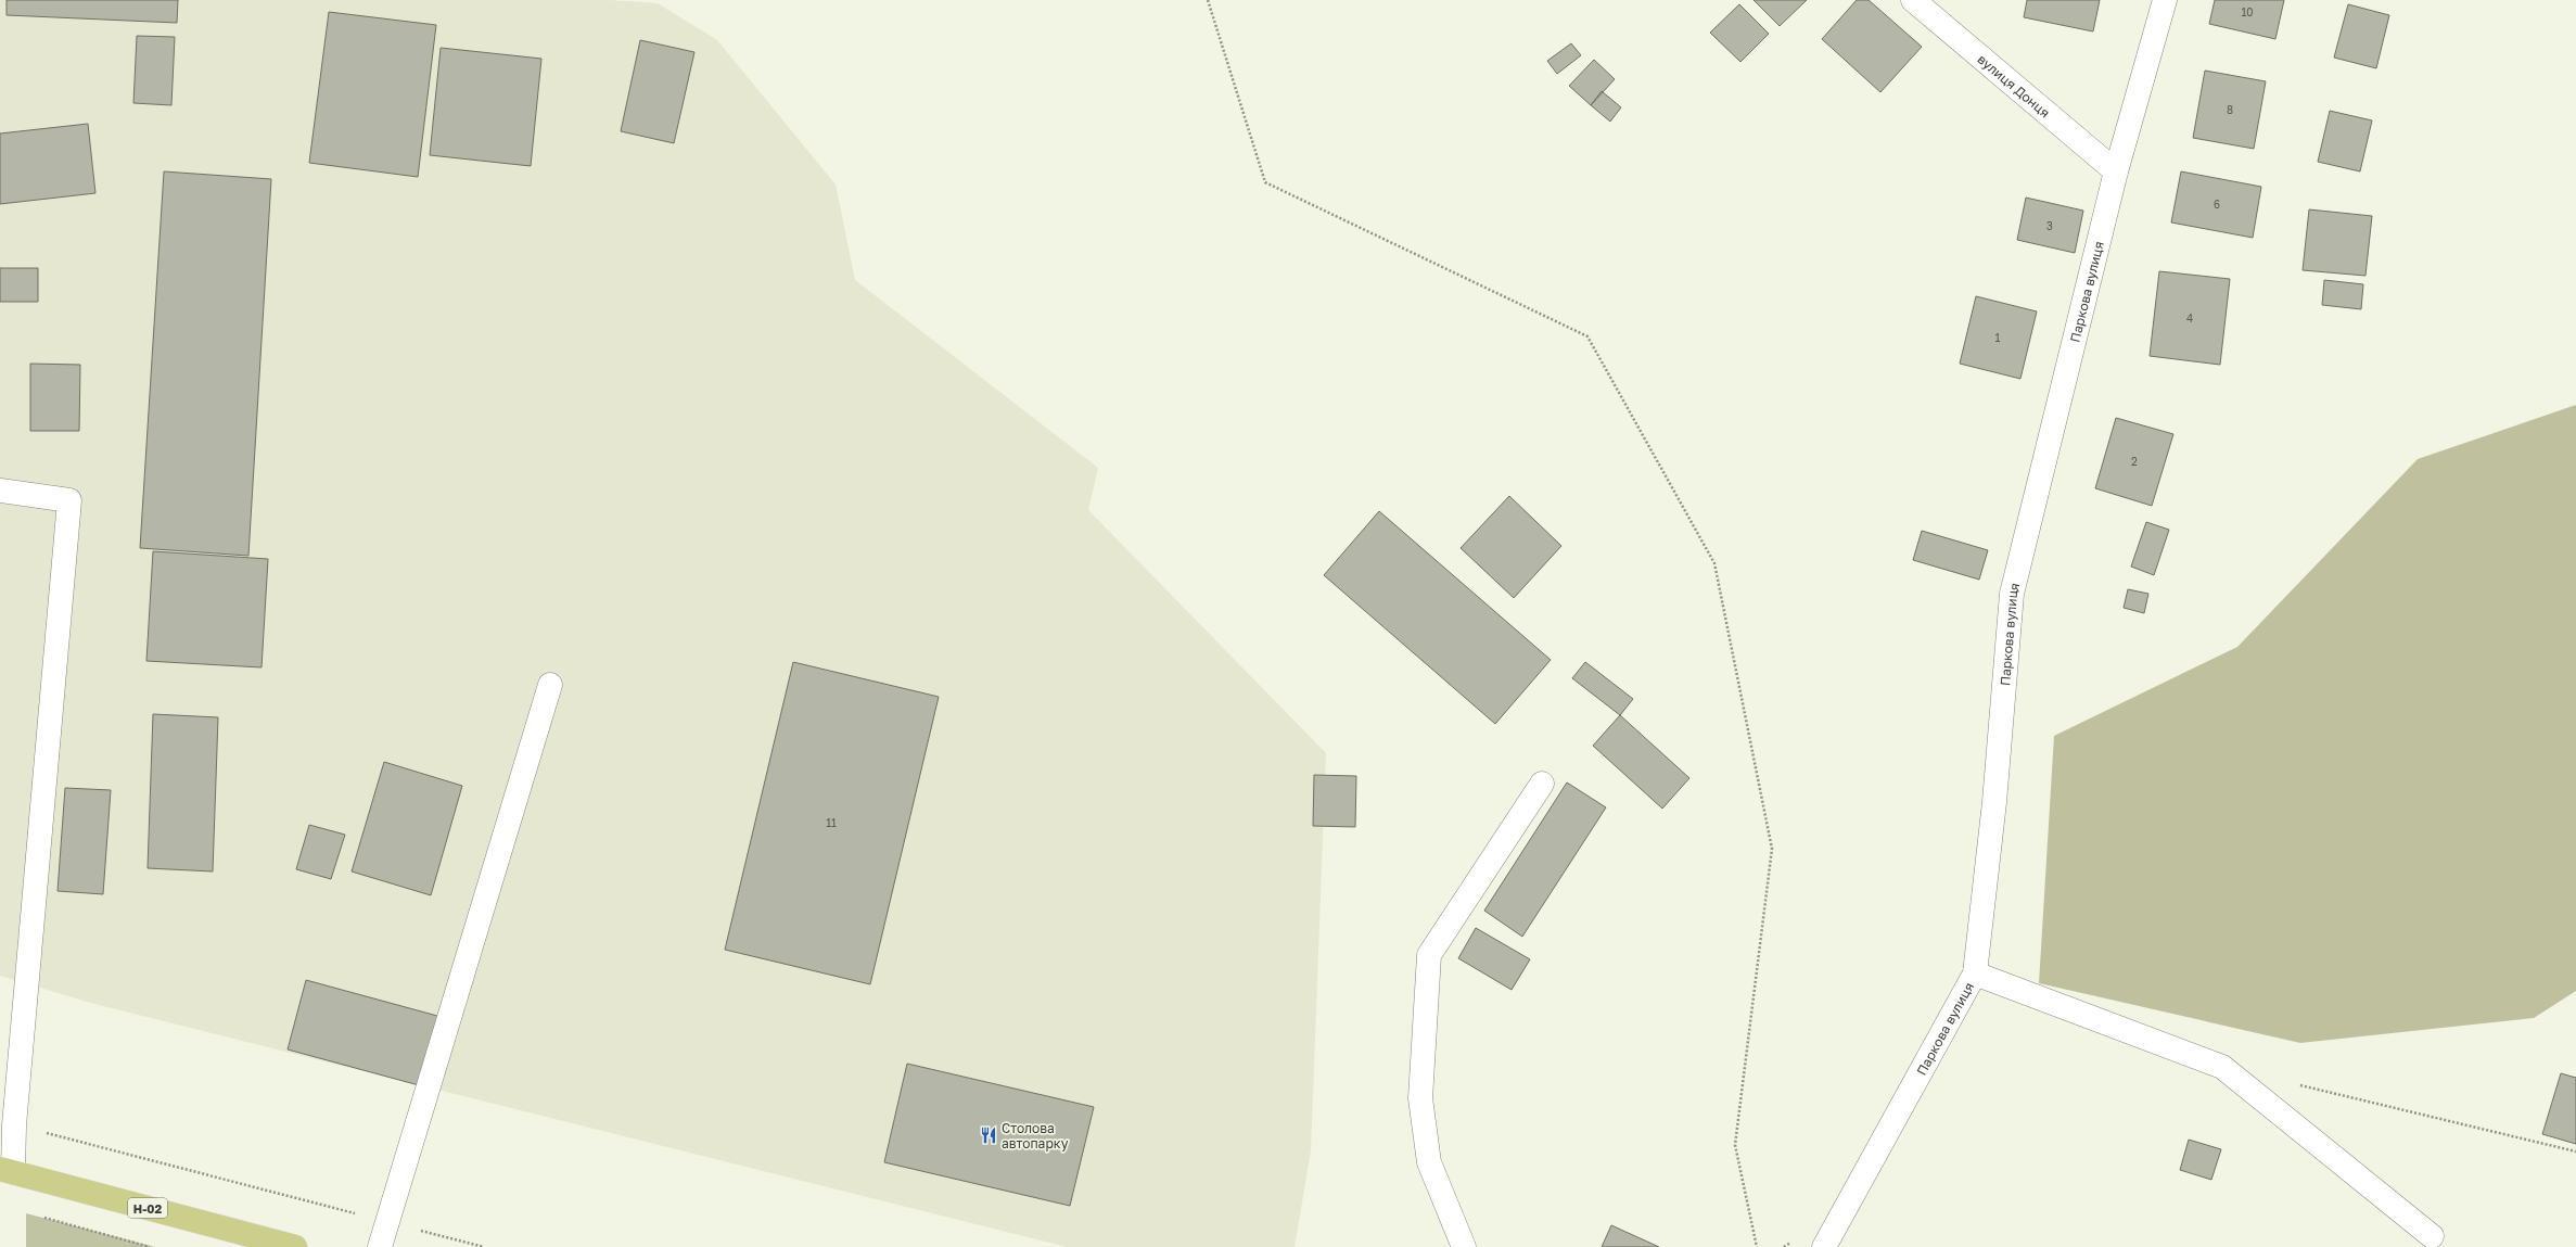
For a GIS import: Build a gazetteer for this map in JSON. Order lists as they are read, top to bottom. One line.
{"streets":{"main road":["Н-02"],"street":["вулиця Донця","Паркова вулиця"]},"crossings":[["вулиця Донця","Паркова вулиця"]],"places":{"restaurant":["Столова автопарку"]},"house_numbers":["10","8","6","3","4","1","2","11"]}
